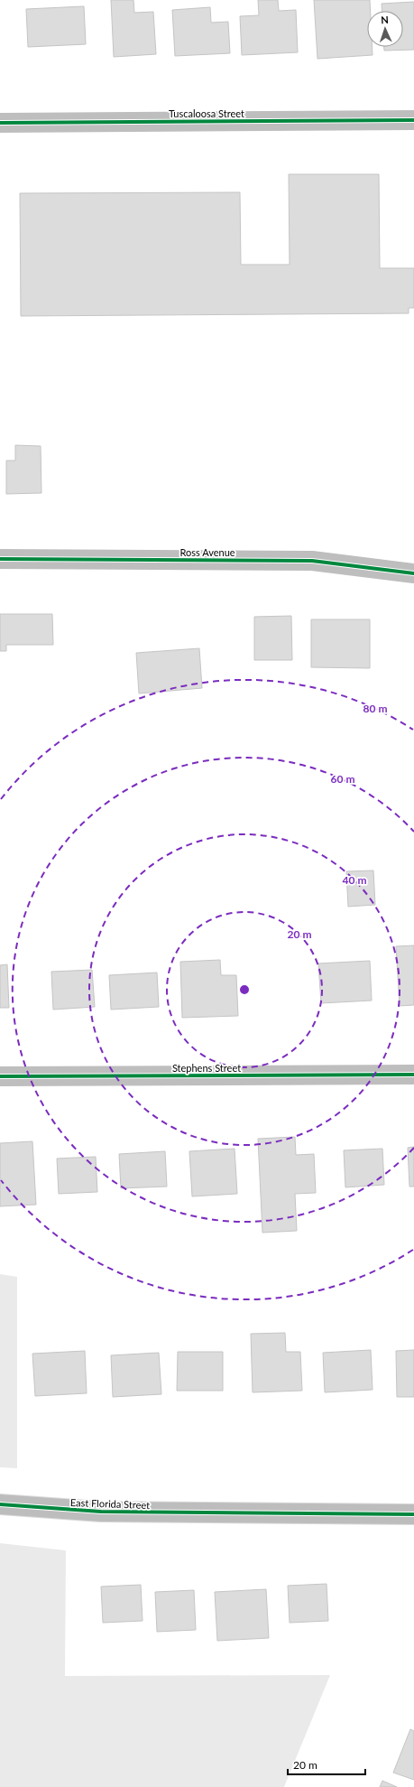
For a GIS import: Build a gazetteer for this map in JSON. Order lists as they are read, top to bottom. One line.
{"streets":{"main road":["East Florida Street"],"street":["Tuscaloosa Street","Ross Avenue","Stephens Street"]},"scale_bar":"20 m","north":"top","rings":["80 m","60 m","40 m","20 m"]}
